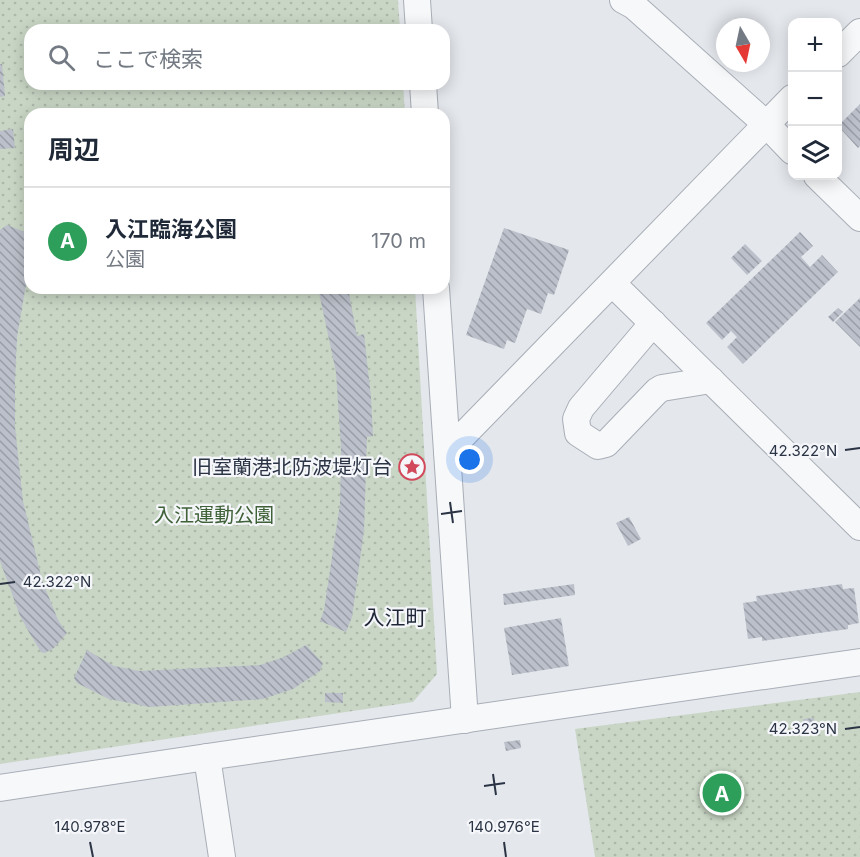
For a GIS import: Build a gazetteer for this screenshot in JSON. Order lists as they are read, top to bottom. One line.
{"districts":["入江町"],"parks":["入江運動公園"],"places":{"place":["旧室蘭港北防波堤灯台"]},"north":"bottom","page":{"map_buttons":["+","−"],"search":"ここで検索","heading":"周辺","list":[{"mark":"A","name":"入江臨海公園","note":"公園","value":"170 m"}],"pins":"A"},"coordinates":["42.322°N","42.323°N","140.978°E","140.976°E"]}
